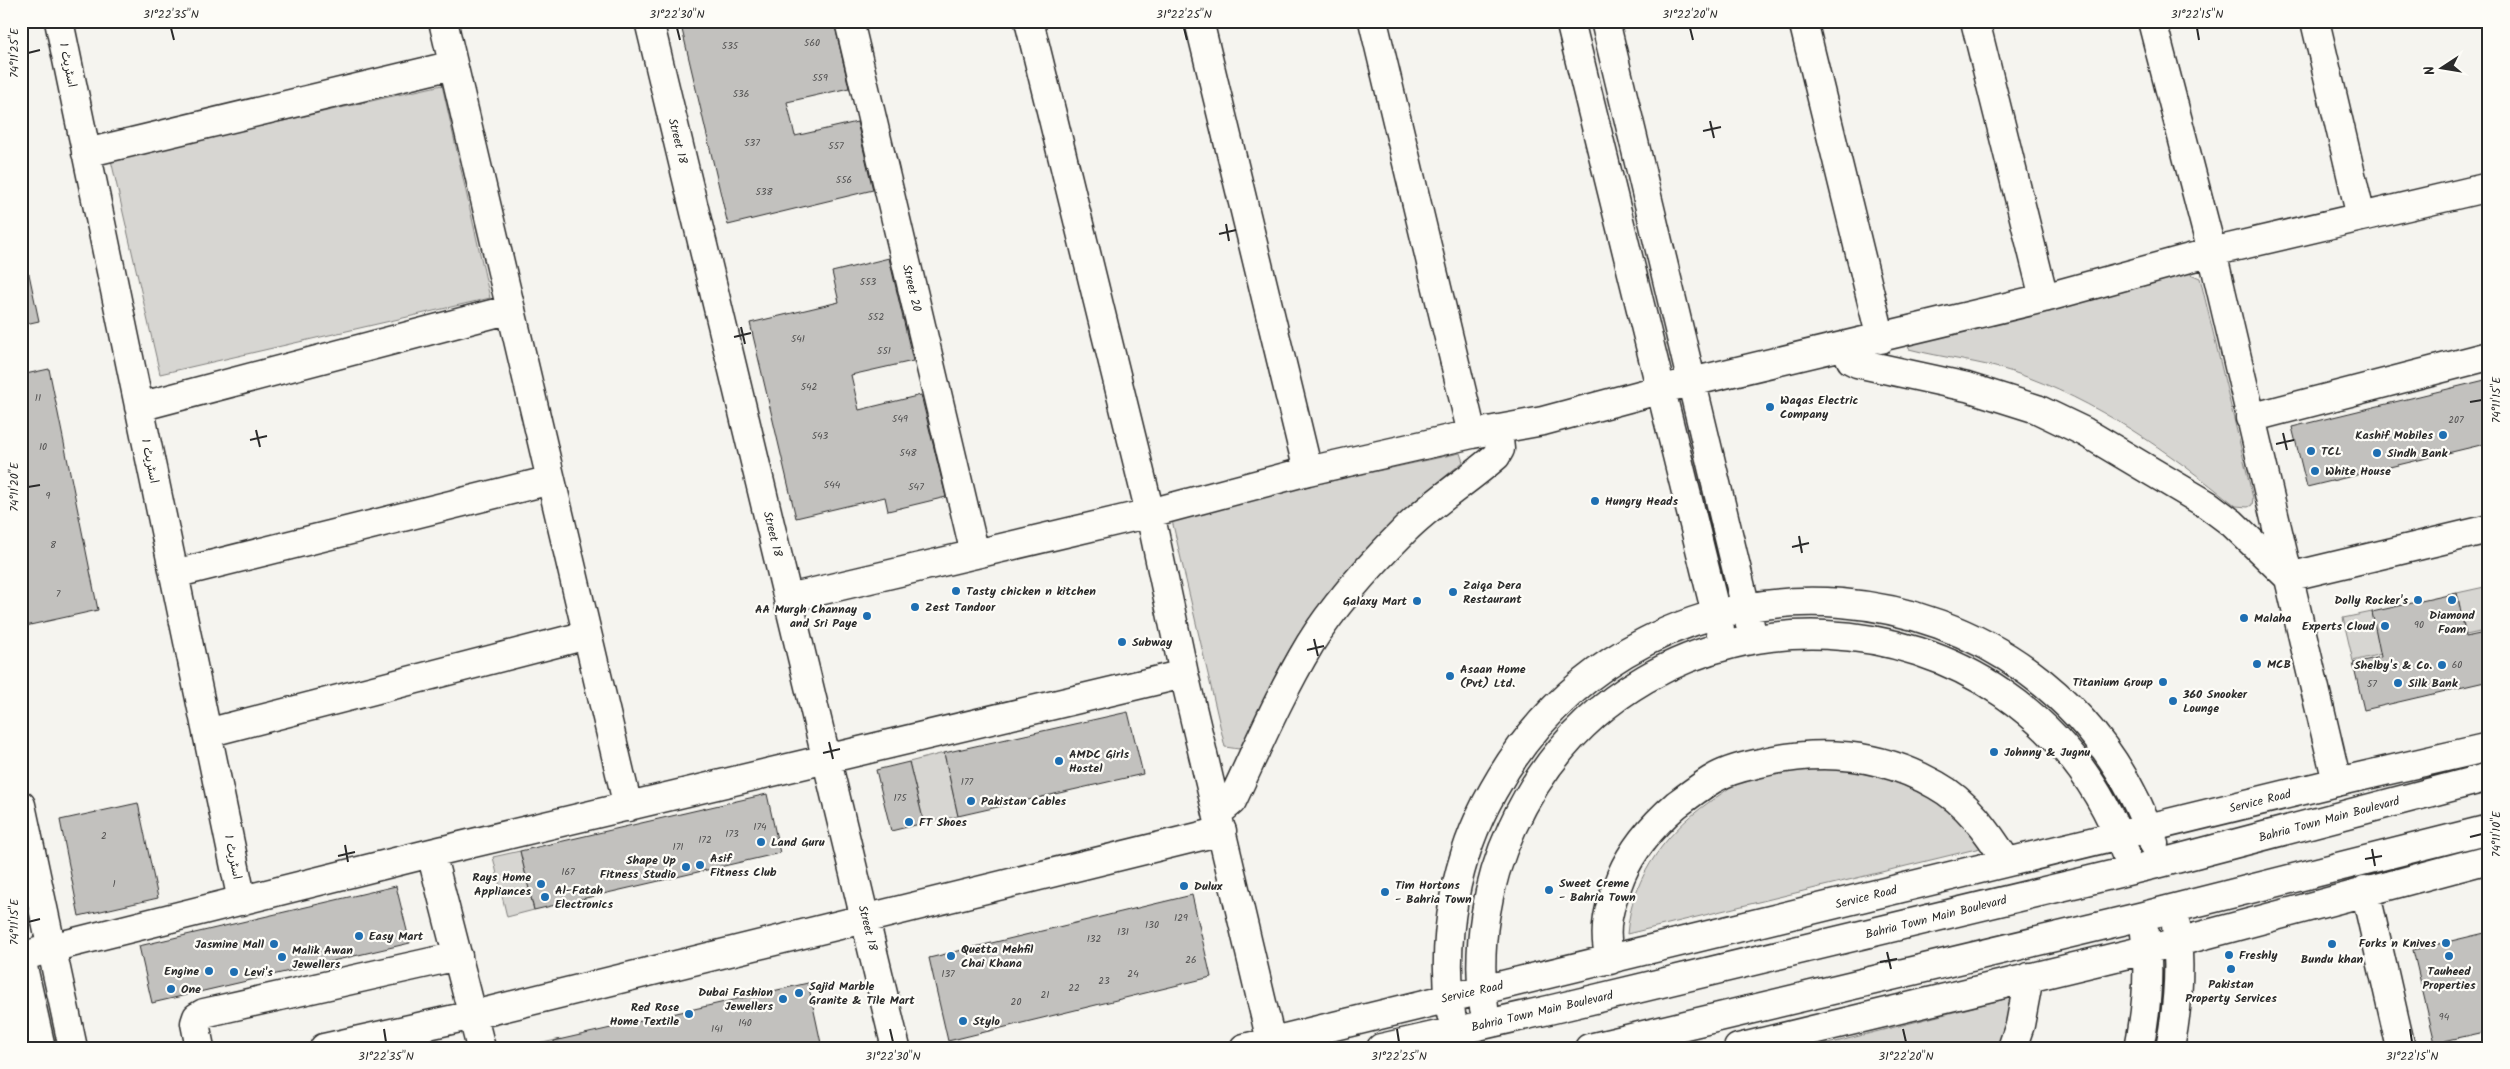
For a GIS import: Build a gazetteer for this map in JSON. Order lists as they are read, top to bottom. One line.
{"streets":{"street":["اسٹریٹ 1","Street 18","Street 20","Service Road","Bahria Town Main Boulevard"]},"places":["Waqas Electric Company","Kashif Mobiles","TCL","Sindh Bank","White House","Hungry Heads","Tasty chicken n kitchen","Zaiqa Dera Restaurant","Dolly Rocker's","Diamond Foam","Galaxy Mart","Zest Tandoor","AA Murgh Channay and Sri Paye","Malaha","Experts Cloud","Subway","MCB","Shelby's & Co.","Asaan Home (Pvt) Ltd.","Titanium Group","Silk Bank","360 Snooker Lounge","Johnny & Jugnu","AMDC Girls Hostel","Pakistan Cables","FT Shoes","Land Guru","Asif Fitness Club","Shape Up Fitness Studio","Rays Home Appliances","Dulux","Sweet Creme - Bahria Town","Tim Hortons - Bahria Town","Al-Fatah Electronics","Easy Mart","Forks n Knives","Jasmine Mall","Bundu khan","Freshly","Quetta Mehfil Chai Khana","Tauheed Properties","Malik Awan Jewellers","Pakistan Property Services","Engine","Levi's","One","Sajid Marble Granite & Tile Mart","Dubai Fashion Jewellers","Red Rose Home Textile","Stylo"],"house_numbers":["560","535","559","536","537","557","556","538","553","552","541","551","542","11","549","207","543","10","548","544","547","9","8","7","90","60","57","177","175","174","173","2","172","171","167","1","129","130","131","132","26","137","24","23","22","21","20","94","140","141"],"north":"left","coordinates":["31°22'35\"N","31°22'30\"N","31°22'25\"N","31°22'20\"N","31°22'15\"N","74°11'25\"E","74°11'15\"E","74°11'20\"E","74°11'10\"E"]}
